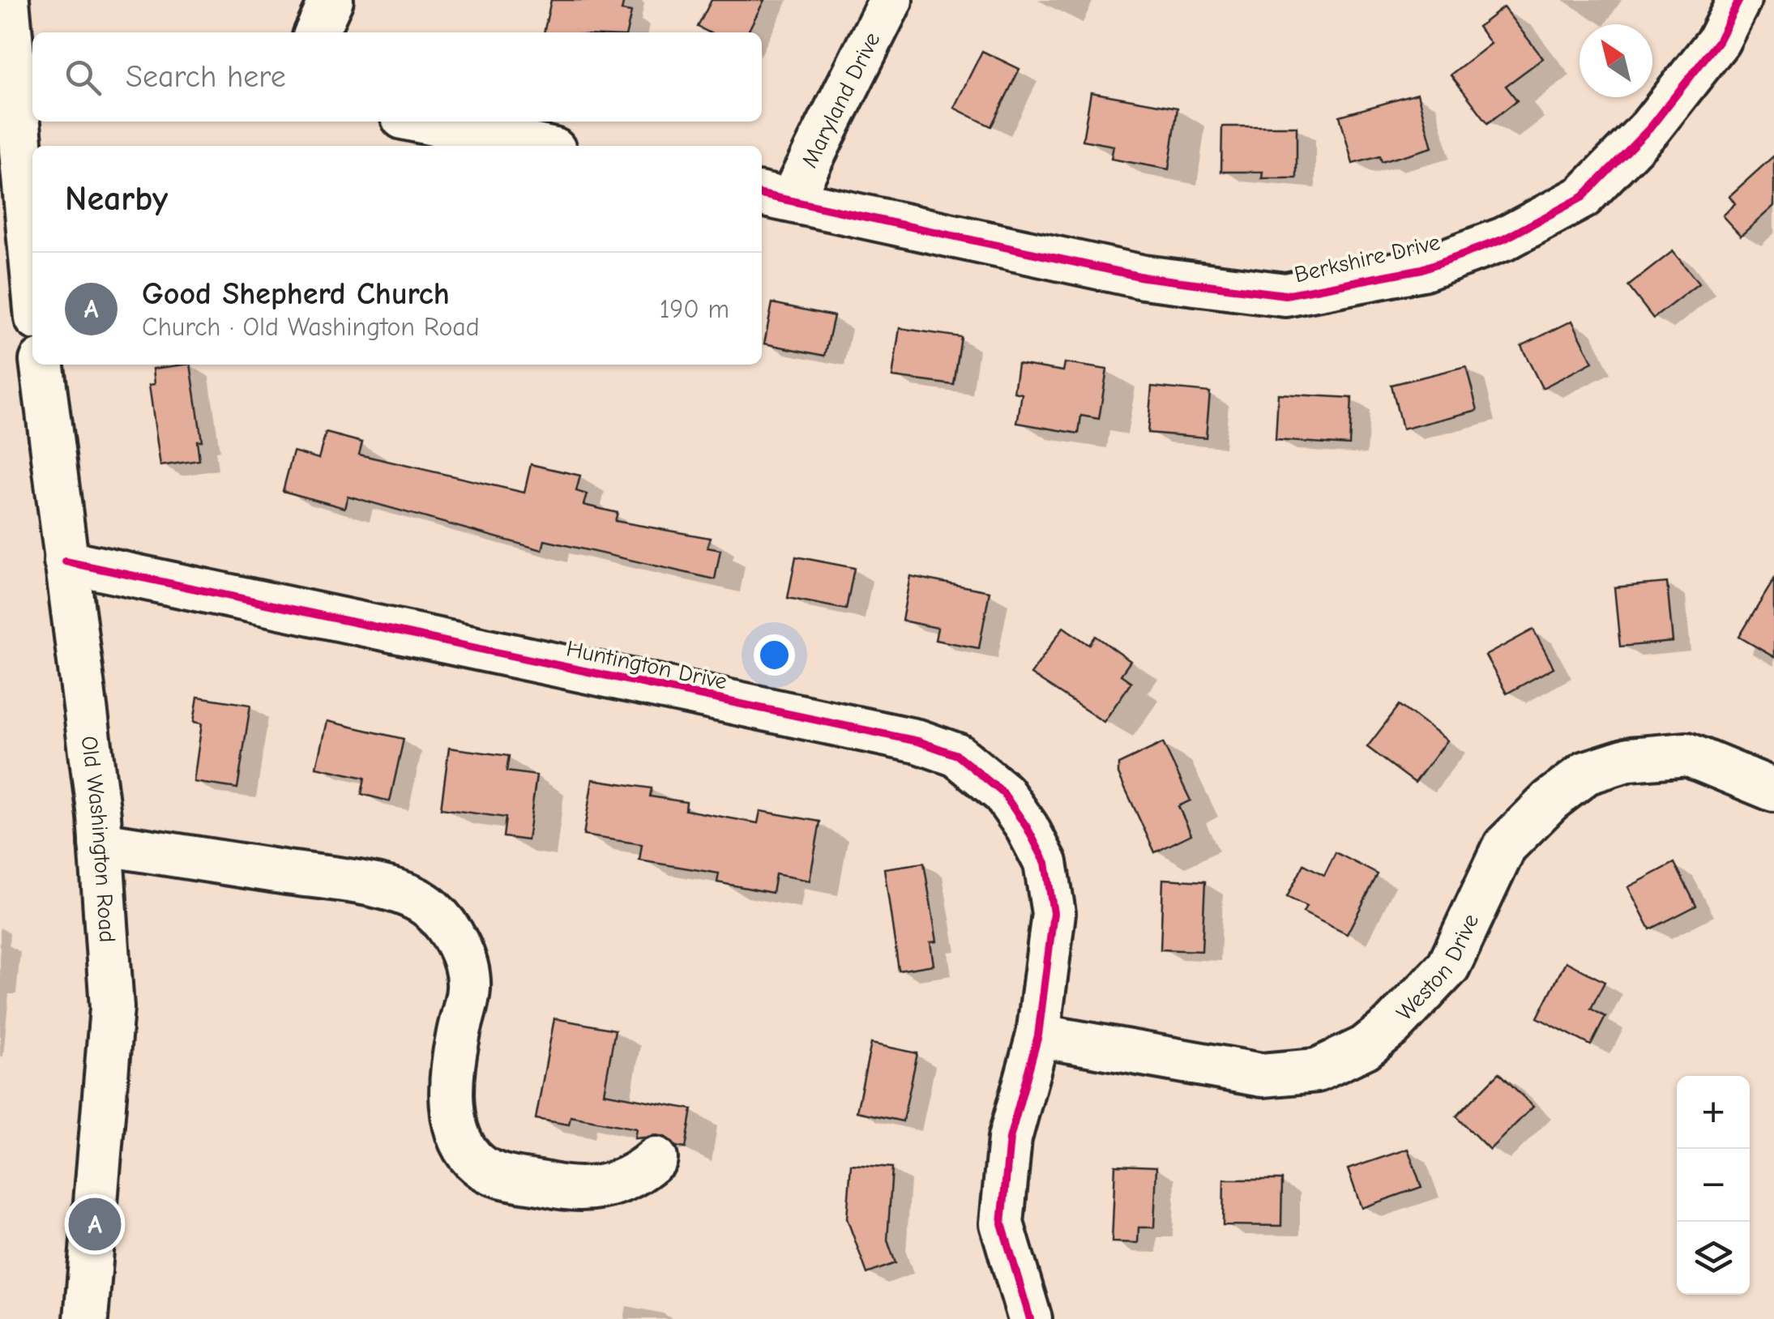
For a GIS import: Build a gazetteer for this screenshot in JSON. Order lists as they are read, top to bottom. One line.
{"streets":{"street":["Maryland Drive","Berkshire Drive","Huntington Drive","Old Washington Road","Weston Drive"]},"crossings":[["Maryland Drive","Berkshire Drive"],["Huntington Drive","Old Washington Road"],["Huntington Drive","Weston Drive"]],"north":"top left","page":{"search":"Search here","heading":"Nearby","list":[{"mark":"A","name":"Good Shepherd Church","note":"Church · Old Washington Road","value":"190 m"}],"map_buttons":["+","−"],"pins":"A"}}
